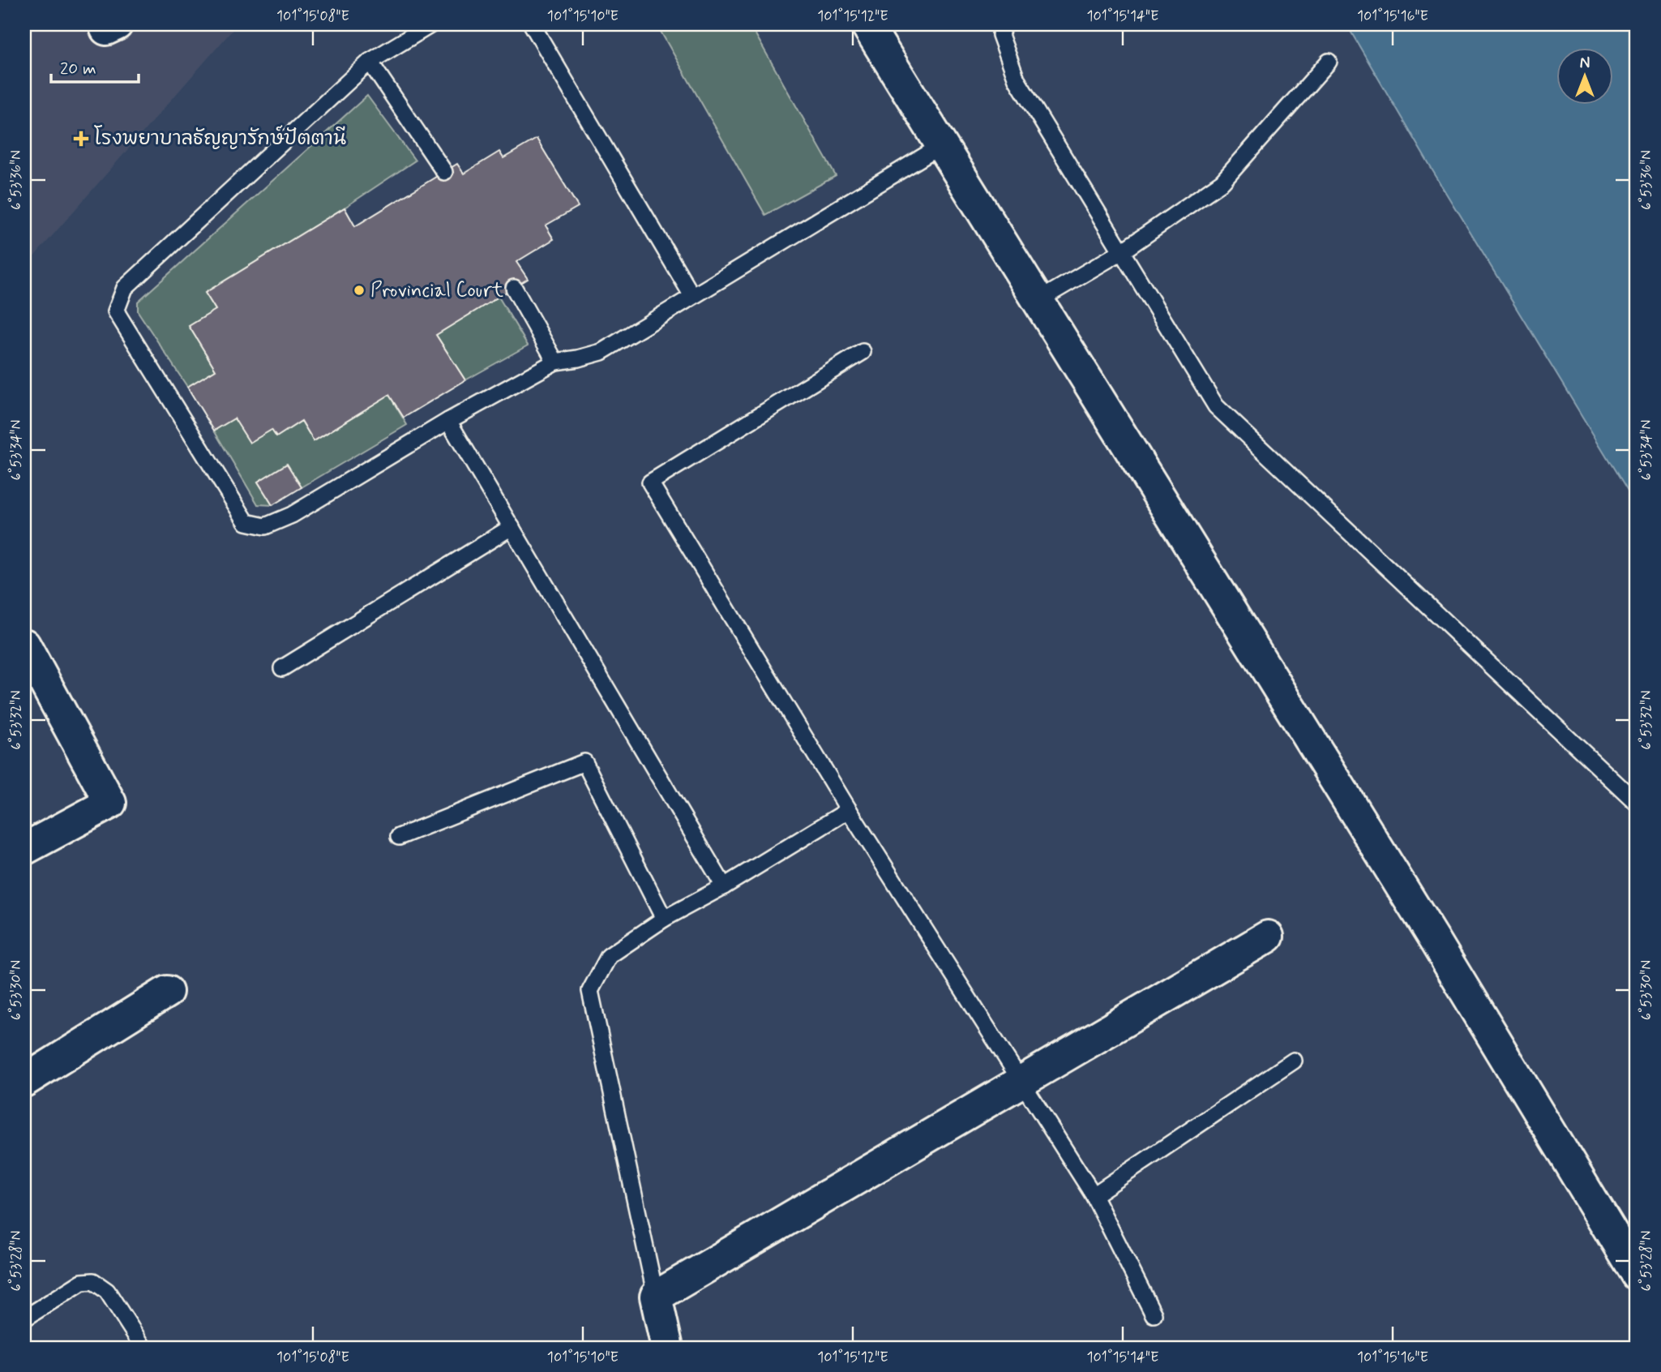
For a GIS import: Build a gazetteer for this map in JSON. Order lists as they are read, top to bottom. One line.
{"places":{"health":["โรงพยาบาลธัญญารักษ์ปัตตานี"],"other":["Provincial Court"]},"scale_bar":"20 m","north":"top","coordinates":["101°15'08\"E","101°15'10\"E","101°15'12\"E","101°15'14\"E","101°15'16\"E","6°53'36\"N","6°53'34\"N","6°53'32\"N","6°53'30\"N","6°53'28\"N"]}
